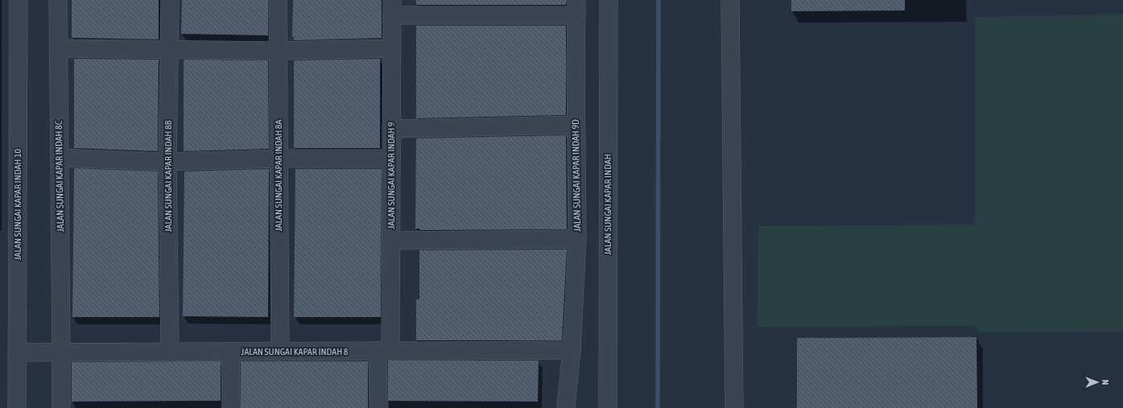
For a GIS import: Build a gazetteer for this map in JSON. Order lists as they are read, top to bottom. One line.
{"streets":{"street":["JALAN SUNGAI KAPAR INDAH 8A","JALAN SUNGAI KAPAR INDAH 9","JALAN SUNGAI KAPAR INDAH 9D","JALAN SUNGAI KAPAR INDAH 8C","JALAN SUNGAI KAPAR INDAH 8B","JALAN SUNGAI KAPAR INDAH 10","JALAN SUNGAI KAPAR INDAH","JALAN SUNGAI KAPAR INDAH 8"]},"crossings":[["JALAN SUNGAI KAPAR INDAH 8A","JALAN SUNGAI KAPAR INDAH 8"],["JALAN SUNGAI KAPAR INDAH 9","JALAN SUNGAI KAPAR INDAH 8"],["JALAN SUNGAI KAPAR INDAH 9D","JALAN SUNGAI KAPAR INDAH 8"],["JALAN SUNGAI KAPAR INDAH 8C","JALAN SUNGAI KAPAR INDAH 8"],["JALAN SUNGAI KAPAR INDAH 8B","JALAN SUNGAI KAPAR INDAH 8"],["JALAN SUNGAI KAPAR INDAH 10","JALAN SUNGAI KAPAR INDAH 8"]],"north":"right"}
